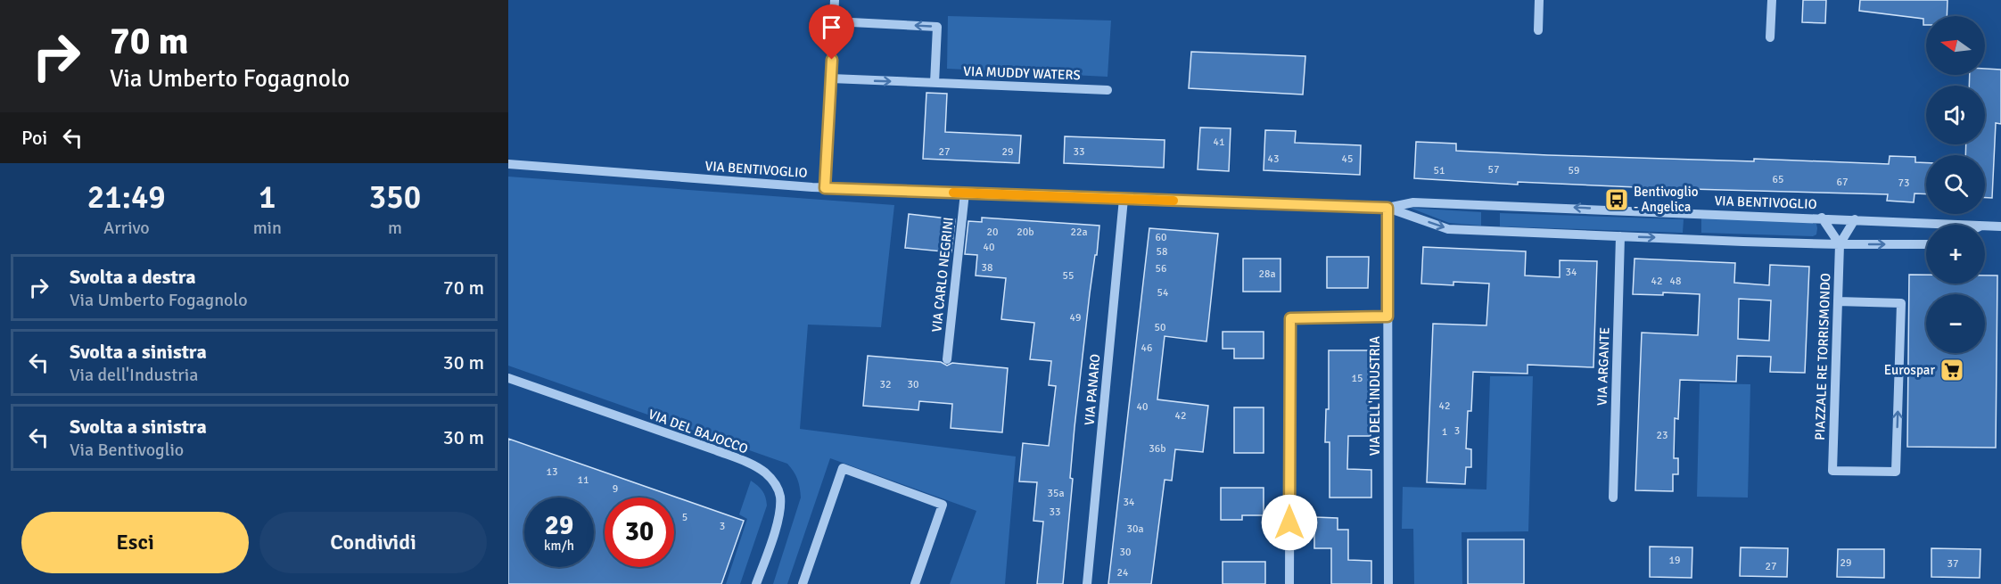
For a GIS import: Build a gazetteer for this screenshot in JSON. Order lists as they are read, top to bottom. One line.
{"streets":{"street":["VIA MUDDY WATERS","VIA BENTIVOGLIO","VIA CARLO NEGRINI","PIAZZALE RE TORRISMONDO","VIA ARGANTE","VIA PANARO","VIA DELL'INDUSTRIA","VIA DEL BAJOCCO"]},"crossings":[["VIA BENTIVOGLIO","VIA CARLO NEGRINI"],["VIA BENTIVOGLIO","PIAZZALE RE TORRISMONDO"],["VIA BENTIVOGLIO","VIA ARGANTE"],["VIA BENTIVOGLIO","VIA PANARO"],["VIA BENTIVOGLIO","VIA DELL'INDUSTRIA"]],"one_way":["VIA MUDDY WATERS"],"places":{"bus stop":["Bentivoglio - Angelica"],"supermarket":["Eurospar"]},"house_numbers":["41","27","29","33","43","45","57","51","59","65","67","73","20","20b","22a","60","40","58","38","56","34","28a","55","42","48","54","49","50","46","15","32","30","42","40","42","3","1","23","36b","13","11","9","35a","34","33","5","3","30a","30","19","29","37","27","24"],"north":"left","page":{"turn":["70 m","Via Umberto Fogagnolo"],"map_buttons":["+","−"],"then":"Poi","eta":["21:49","Arrivo","1","min","350","m"],"list":[{"name":"Svolta a destra","note":"Via Umberto Fogagnolo","value":"70 m"},{"name":"Svolta a sinistra","note":"Via dell'Industria","value":"30 m"},{"name":"Svolta a sinistra","note":"Via Bentivoglio","value":"30 m"}],"speed":"29 km/h","limit":"30","buttons":["Esci","Condividi"]}}
